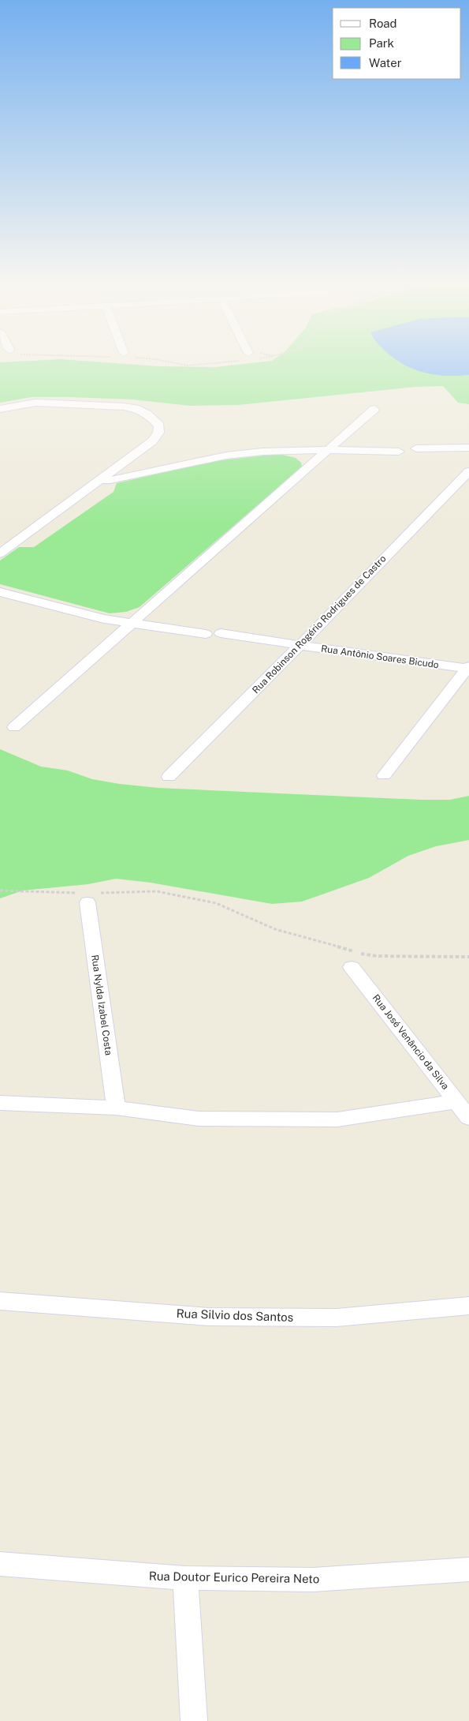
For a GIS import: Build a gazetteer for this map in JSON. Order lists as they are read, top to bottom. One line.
{"streets":{"street":["Rua Robinson Rogério Rodrigues de Castro","Rua Antônio Soares Bicudo","Rua Nylda Izabel Costa","Rua José Venâncio da Silva","Rua Silvio dos Santos","Rua Doutor Eurico Pereira Neto"]},"crossings":[["Rua Robinson Rogério Rodrigues de Castro","Rua Antônio Soares Bicudo"]],"legend":["Road","Park","Water"]}
